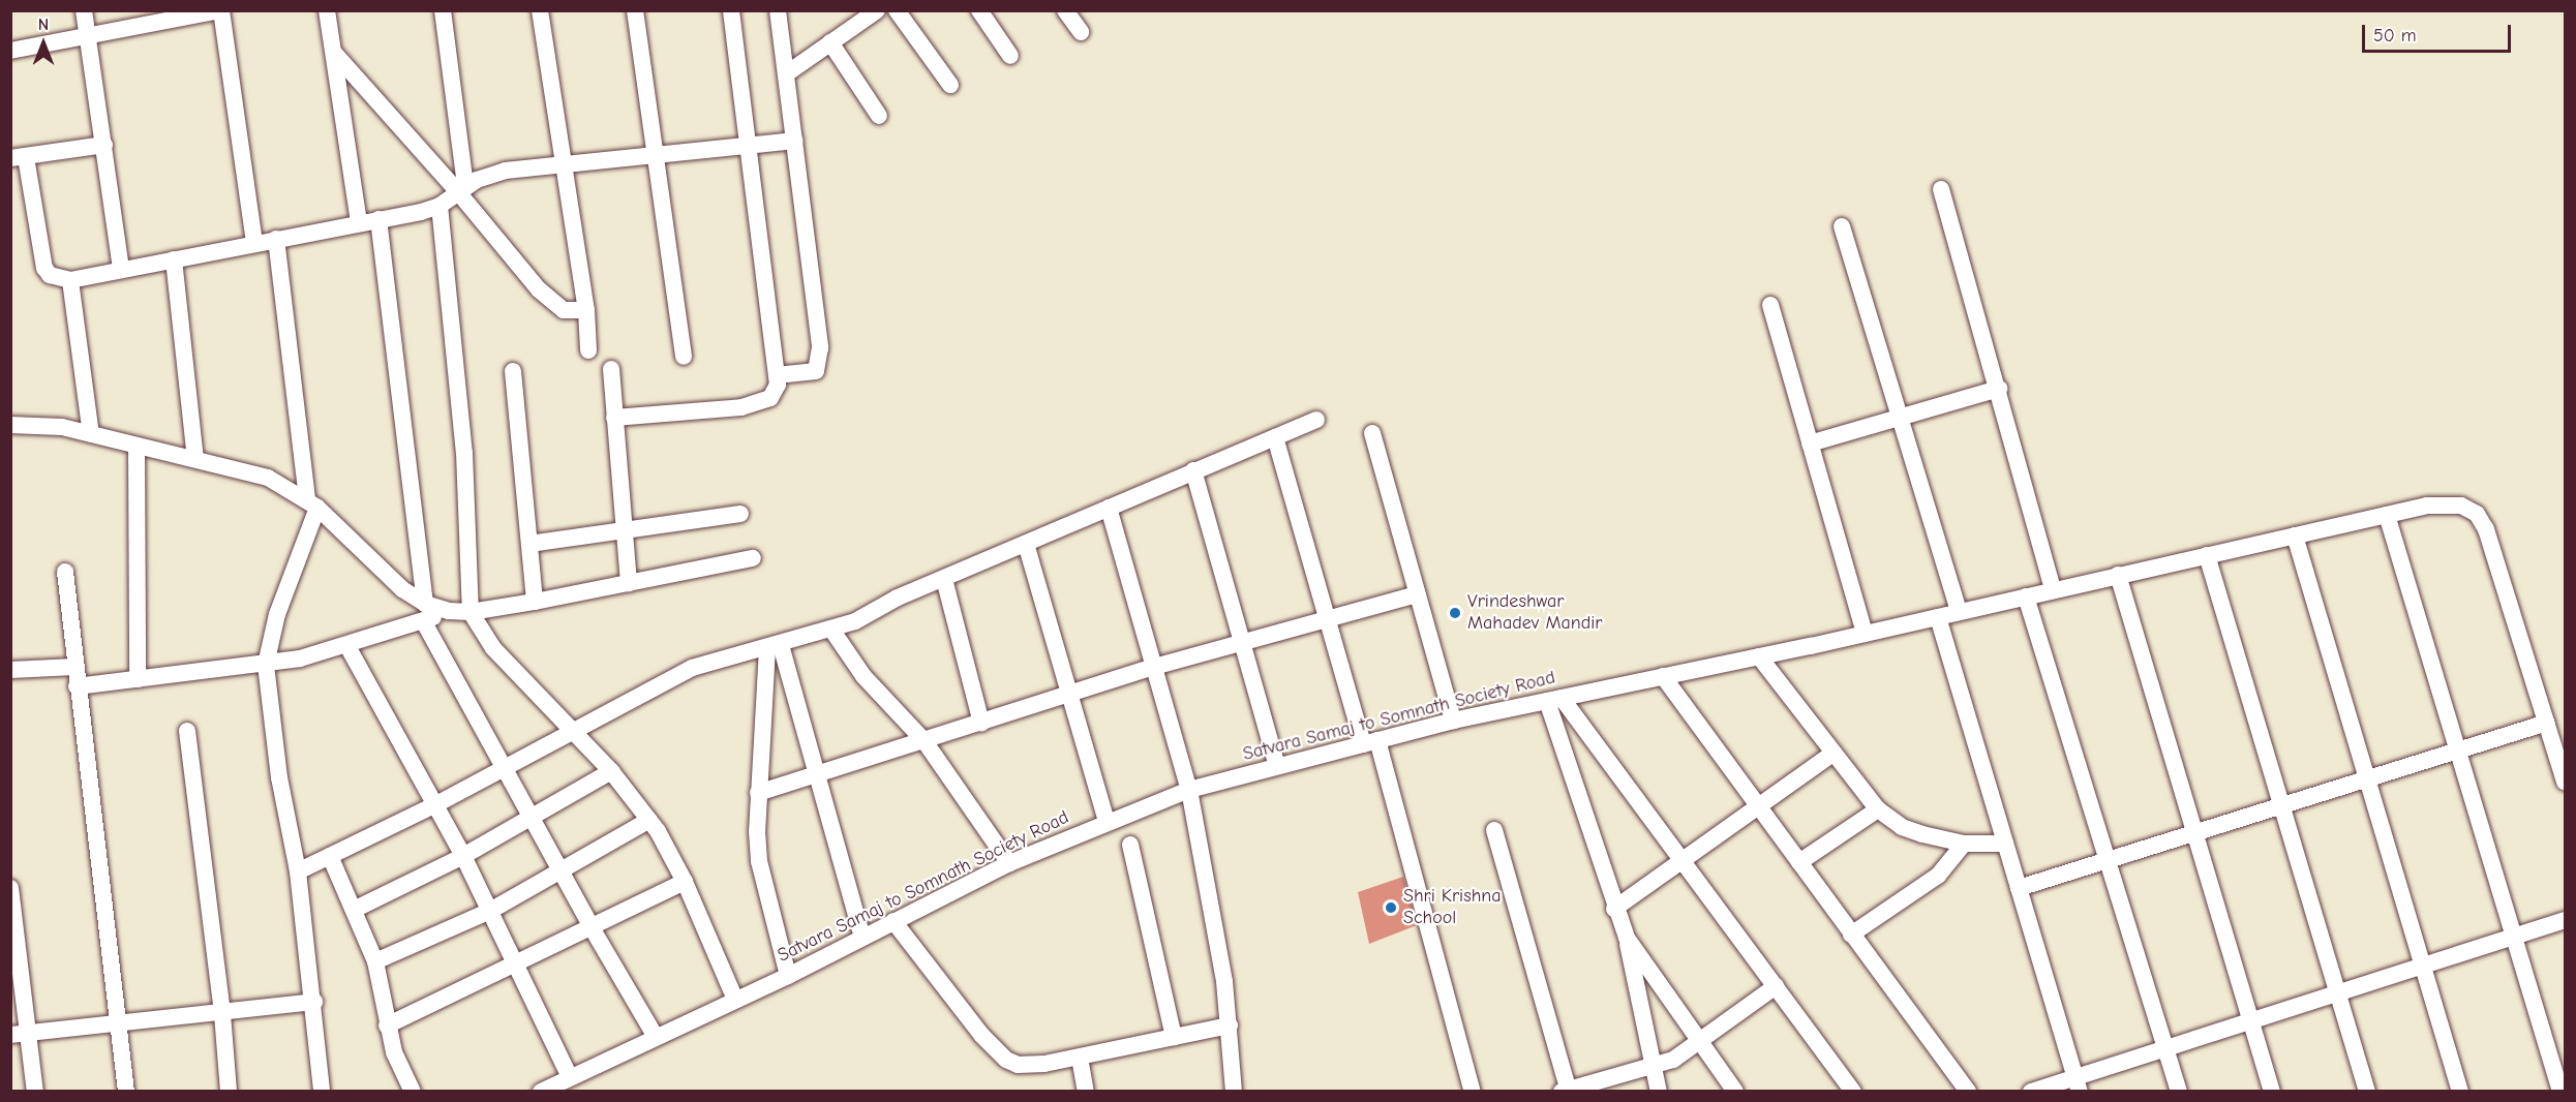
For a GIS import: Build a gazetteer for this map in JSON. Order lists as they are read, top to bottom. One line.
{"streets":{"street":["Satvara Samaj to Somnath Society Road"]},"places":["Vrindeshwar Mahadev Mandir","Shri Krishna School"],"scale_bar":"50 m","north":"top"}
